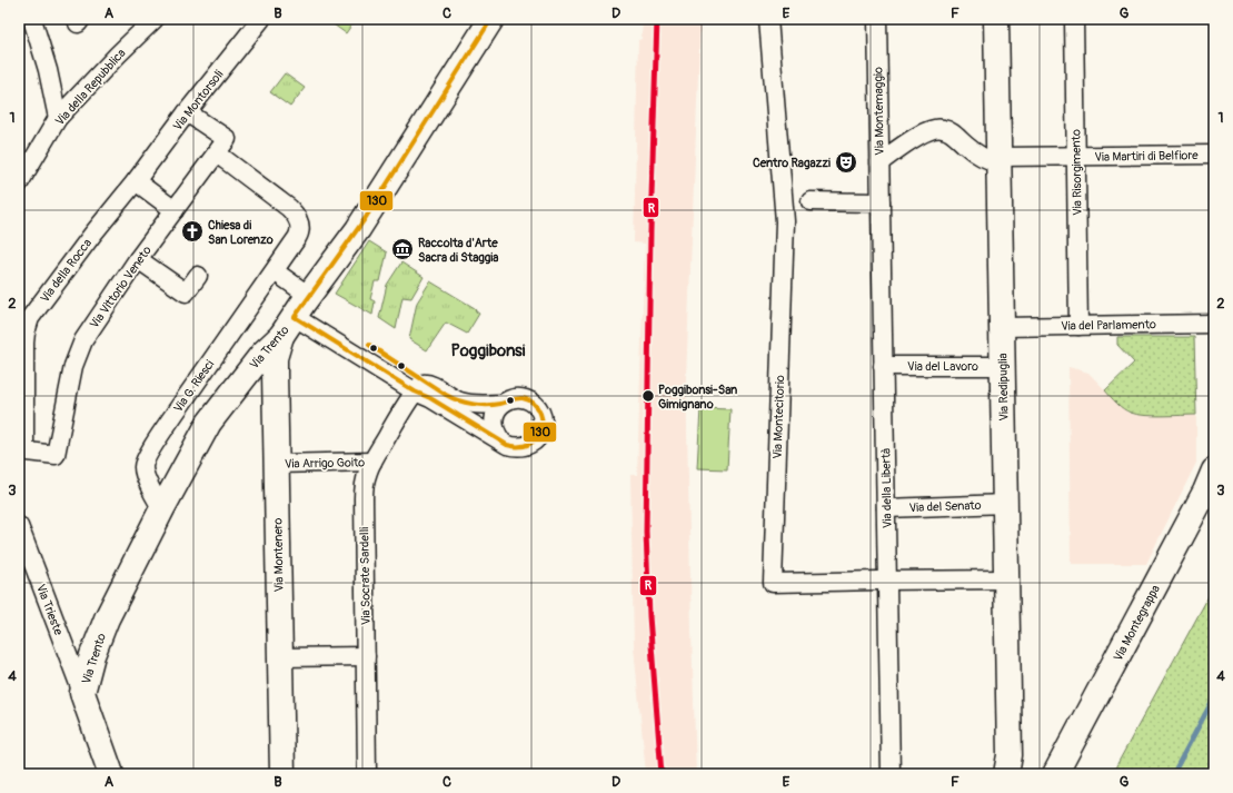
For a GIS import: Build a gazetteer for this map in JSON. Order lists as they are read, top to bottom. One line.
{"streets":{"main road":["Via Trento","Via Redipuglia","Via Montenero","Via Montegrappa"],"street":["Via della Repubblica","Via Montorsoli","Via Montemaggio","Via Martiri di Belfiore","Via Risorgimento","Via della Rocca","Via Vittorio Veneto","Via del Parlamento","Via del Lavoro","Via G. Riesci","Via Montecitorio","Via Arrigo Goito","Via della Libertà","Via del Senato","Via Socrate Sardelli","Via Trieste"]},"crossings":[["Via Montorsoli","Via della Rocca"],["Via Montorsoli","Via Vittorio Veneto"],["Via Montemaggio","Via della Libertà"],["Via Martiri di Belfiore","Via Risorgimento"],["Via Martiri di Belfiore","Via Redipuglia"],["Via Risorgimento","Via del Parlamento"],["Via della Rocca","Via Vittorio Veneto"],["Via Vittorio Veneto","Via G. Riesci"],["Via del Parlamento","Via Redipuglia"],["Via Trento","Via G. Riesci"],["Via Trento","Via Montenero"],["Via Trento","Via Trieste"],["Via del Lavoro","Via Redipuglia"],["Via del Lavoro","Via della Libertà"],["Via Redipuglia","Via Montecitorio"],["Via Redipuglia","Via del Senato"],["Via Montecitorio","Via della Libertà"],["Via Arrigo Goito","Via Montenero"],["Via Arrigo Goito","Via Socrate Sardelli"],["Via della Libertà","Via del Senato"]],"districts":["Poggibonsi"],"places":{"theatre":["Centro Ragazzi"],"church":["Chiesa di San Lorenzo"],"museum":["Raccolta d'Arte Sacra di Staggia"],"other":["Poggibonsi-San Gimignano"]},"lines":["transit line R","transit line 130"],"grid":{"columns":["A","B","C","D","E","F","G"],"rows":["1","2","3","4"]}}
